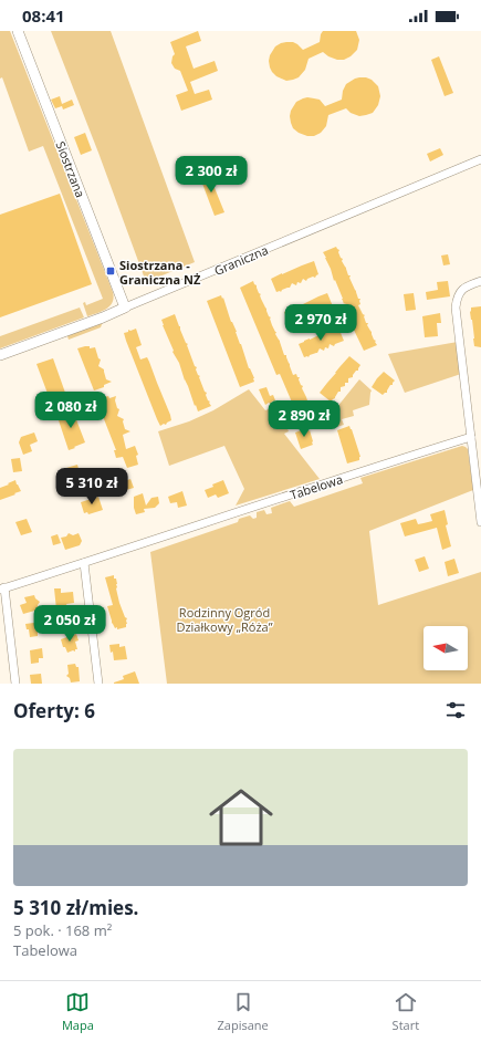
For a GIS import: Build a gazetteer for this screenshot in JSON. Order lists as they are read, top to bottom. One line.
{"streets":{"street":["Siostrzana","Graniczna","Tabelowa"]},"crossings":[["Siostrzana","Graniczna"]],"parks":["Rodzinny Ogród Działkowy „Róża”"],"places":{"transit":["Siostrzana - Graniczna NŻ"]},"north":"left","page":{"status":"08:41","price":["2 300 zł","2 970 zł","2 080 zł","2 890 zł","5 310 zł","2 050 zł"],"heading":"Oferty: 6","list":[{"name":"5 310 zł/mies.","note":"5 pok. · 168 m² · Tabelowa"}],"tabs":["Mapa","Zapisane","Start"]}}
